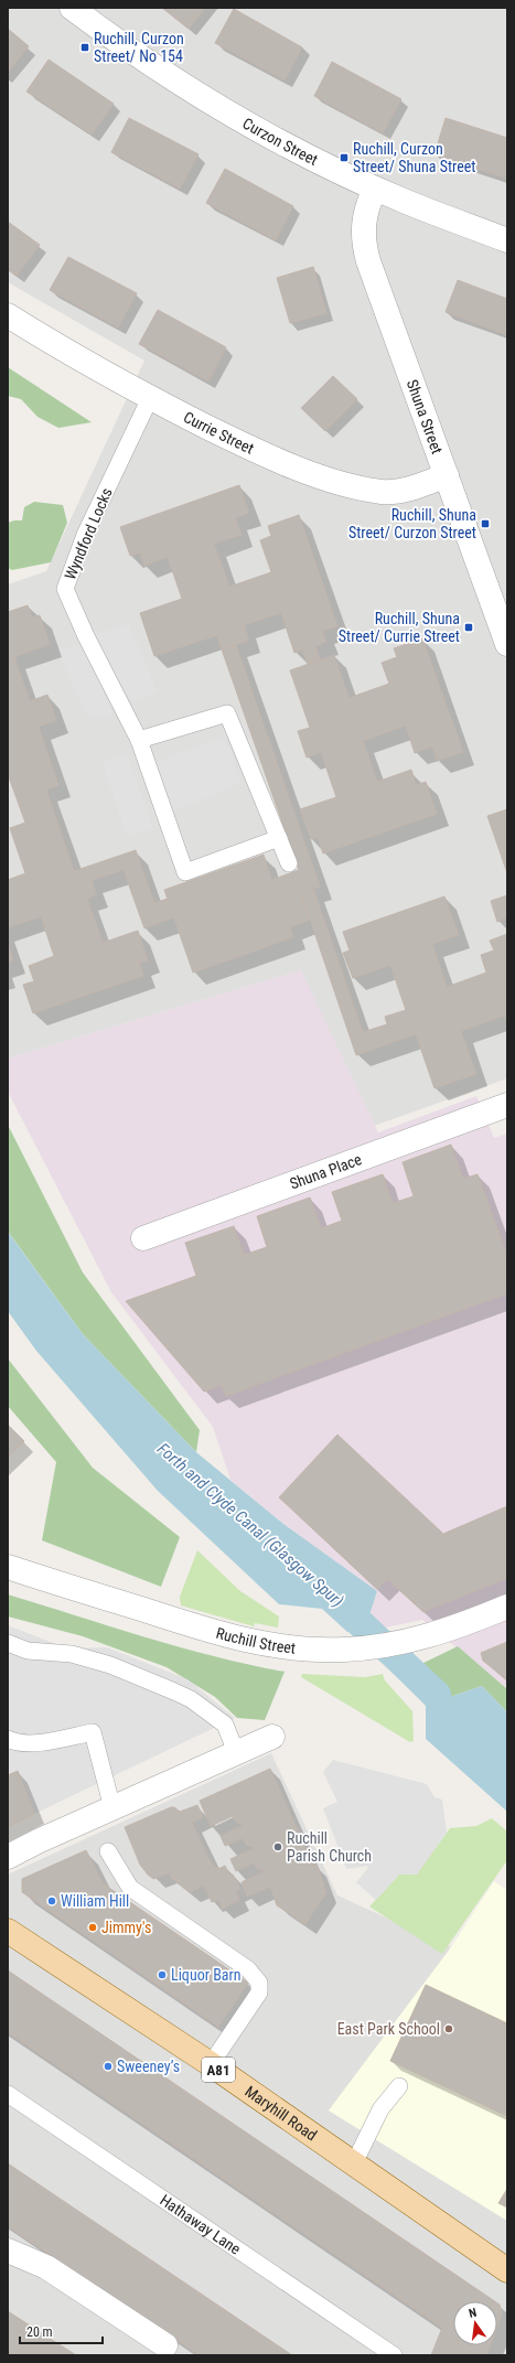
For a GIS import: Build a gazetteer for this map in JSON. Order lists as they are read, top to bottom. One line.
{"streets":{"main road":["A81","Maryhill Road"],"street":["Curzon Street","Shuna Street","Currie Street","Shuna Place","Ruchill Street"],"lane":["Wyndford Locks","Hathaway Lane"]},"crossings":[["Curzon Street","Shuna Street"],["Shuna Street","Currie Street"],["Currie Street","Wyndford Locks"]],"water":["Forth and Clyde Canal (Glasgow Spur)"],"places":{"transit":["Ruchill, Curzon Street/ No 154","Ruchill, Curzon Street/ Shuna Street","Ruchill, Shuna Street/ Curzon Street","Ruchill, Shuna Street/ Currie Street"],"other":["Ruchill Parish Church","William Hill","Jimmy's","Liquor Barn","East Park School","Sweeney’s"]},"scale_bar":"20 m","north":"top"}
